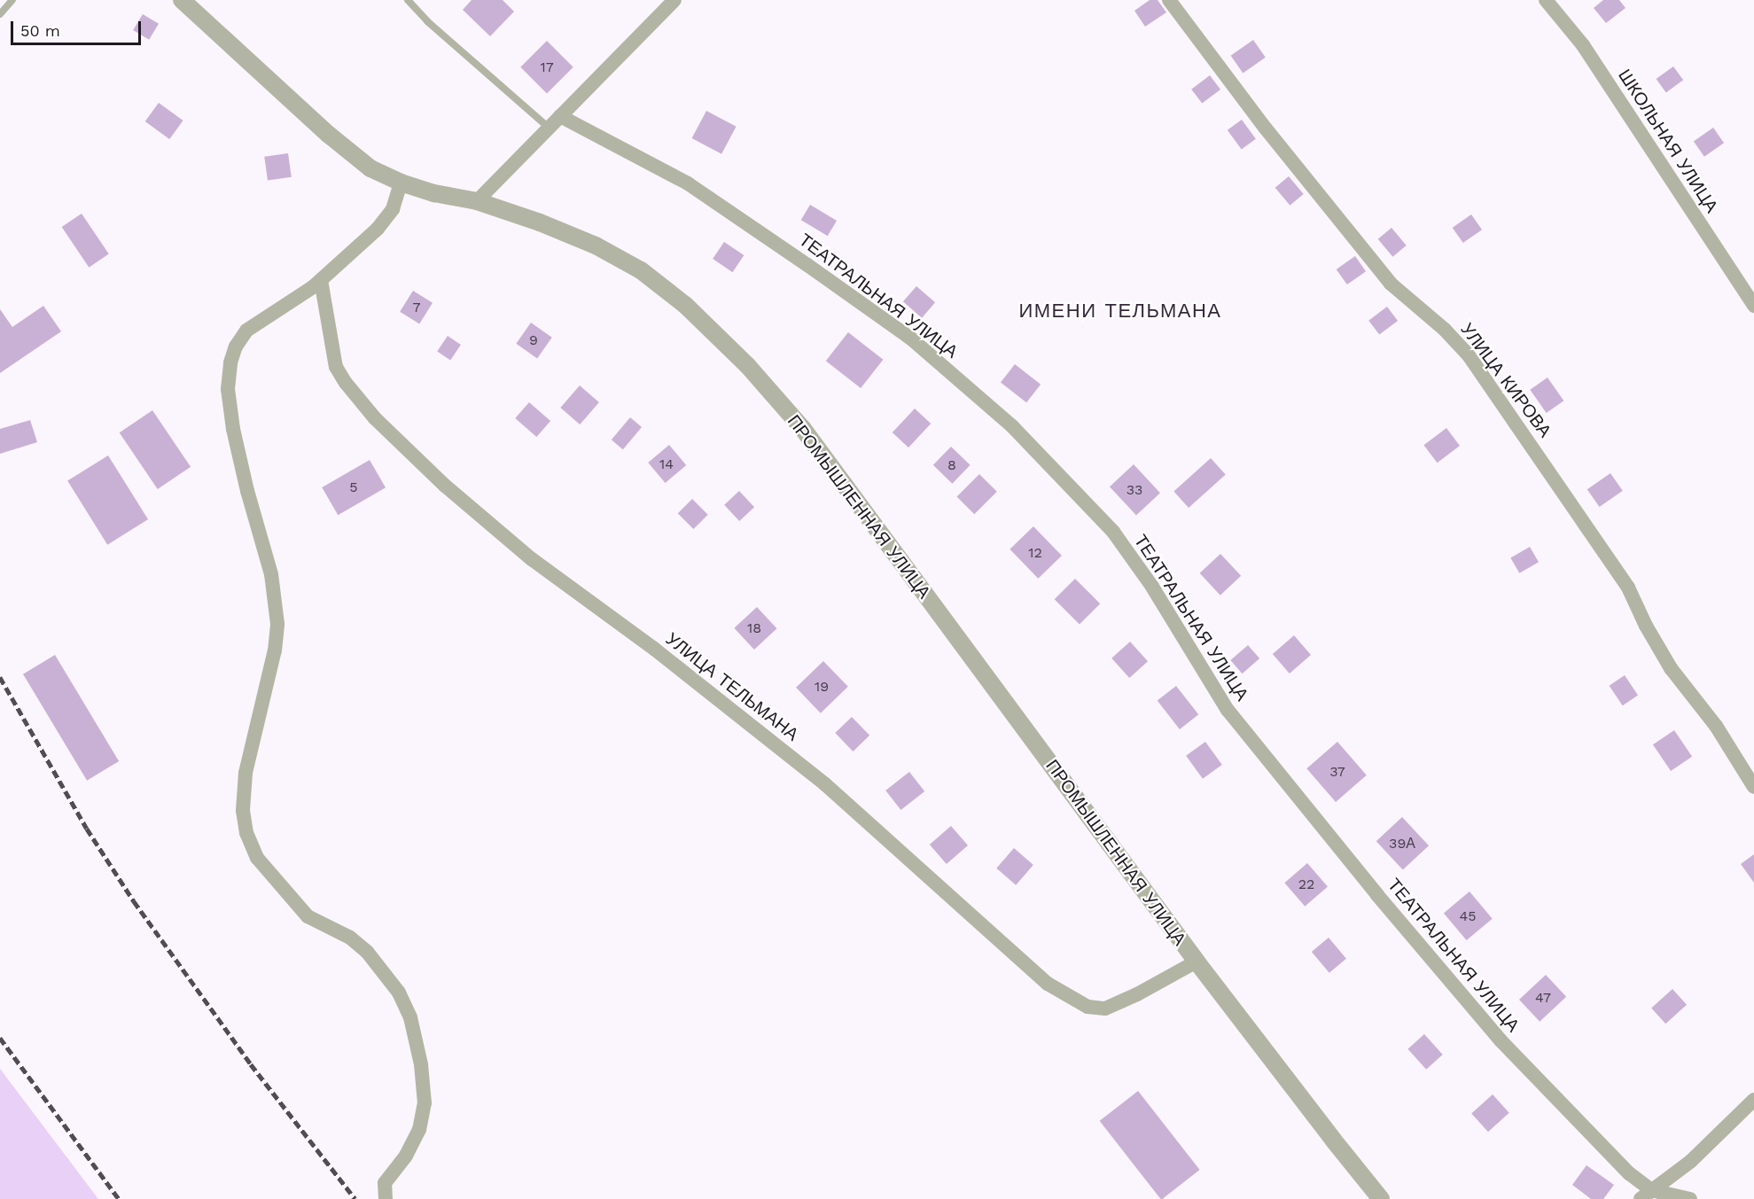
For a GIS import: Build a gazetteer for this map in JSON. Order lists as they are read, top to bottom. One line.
{"streets":{"street":["ШКОЛЬНАЯ УЛИЦА","ТЕАТРАЛЬНАЯ УЛИЦА","УЛИЦА КИРОВА","ПРОМЫШЛЕННАЯ УЛИЦА","УЛИЦА ТЕЛЬМАНА"]},"crossings":[["ПРОМЫШЛЕННАЯ УЛИЦА","УЛИЦА ТЕЛЬМАНА"]],"districts":["ИМЕНИ ТЕЛЬМАНА"],"house_numbers":["17","7","9","14","8","5","33","12","18","19","37","39А","22","45","47"],"scale_bar":"50 m"}
